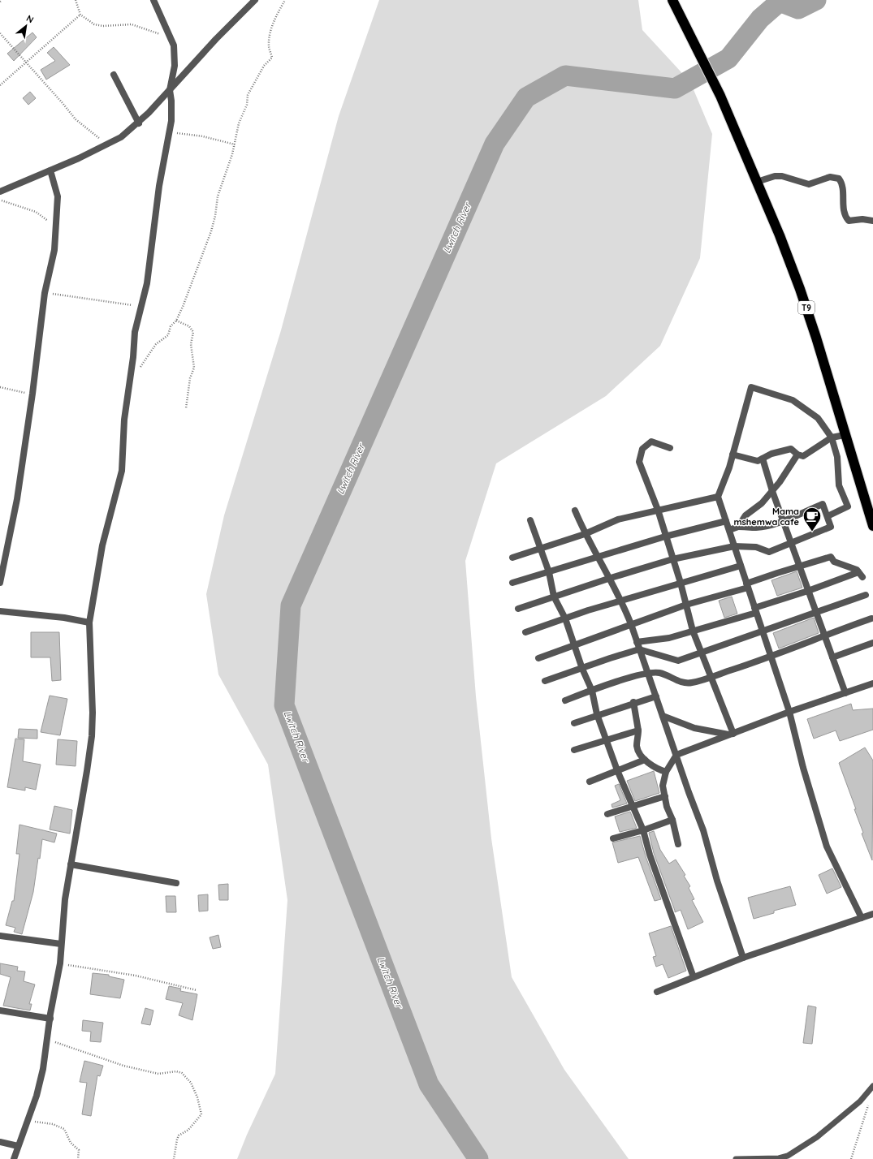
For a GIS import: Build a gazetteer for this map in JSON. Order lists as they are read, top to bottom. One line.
{"streets":{"highway":["T9"]},"water":["Lwitch River"],"places":{"cafe":["Mama mshemwa cafe"]},"north":"top right"}
